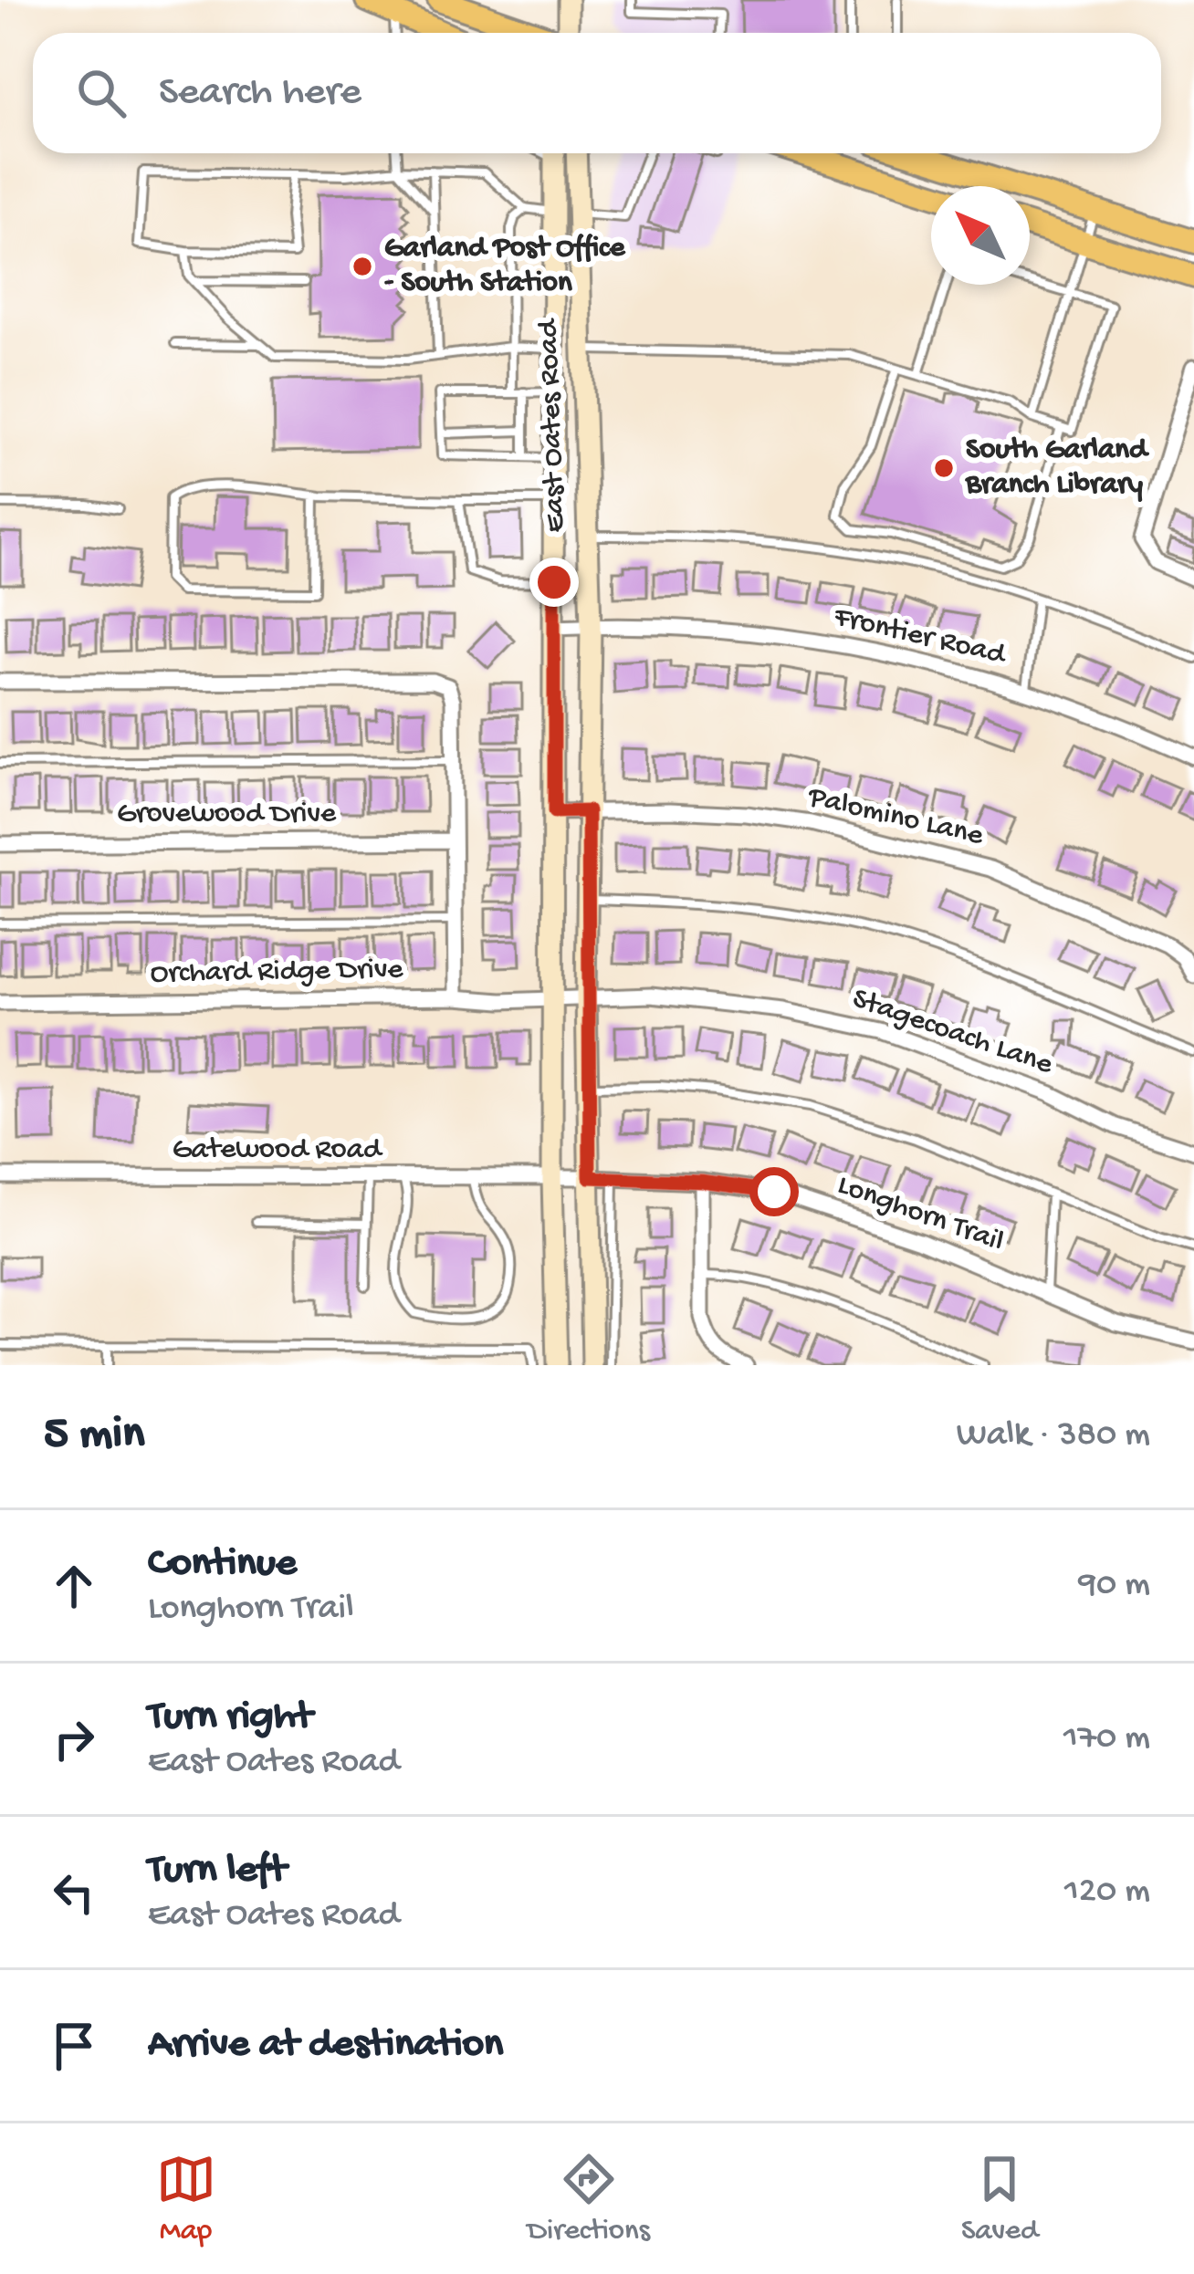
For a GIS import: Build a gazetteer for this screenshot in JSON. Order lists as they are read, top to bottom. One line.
{"streets":{"main road":["East Oates Road"],"street":["Frontier Road","Grovewood Drive","Palomino Lane","Orchard Ridge Drive","Stagecoach Lane","Gatewood Road","Longhorn Trail"]},"crossings":[["East Oates Road","Frontier Road"],["East Oates Road","Palomino Lane"],["East Oates Road","Orchard Ridge Drive"],["East Oates Road","Stagecoach Lane"],["East Oates Road","Gatewood Road"],["East Oates Road","Longhorn Trail"],["Orchard Ridge Drive","Stagecoach Lane"],["Gatewood Road","Longhorn Trail"]],"places":["Garland Post Office - South Station","South Garland Branch Library"],"north":"top left","page":{"search":"Search here","heading":["5 min","Walk · 380 m"],"list":[["Continue","Longhorn Trail","90 m"],["Turn right","East Oates Road","170 m"],["Turn left","East Oates Road","120 m"],"Arrive at destination"],"nav":["Map","Directions","Saved"]}}
